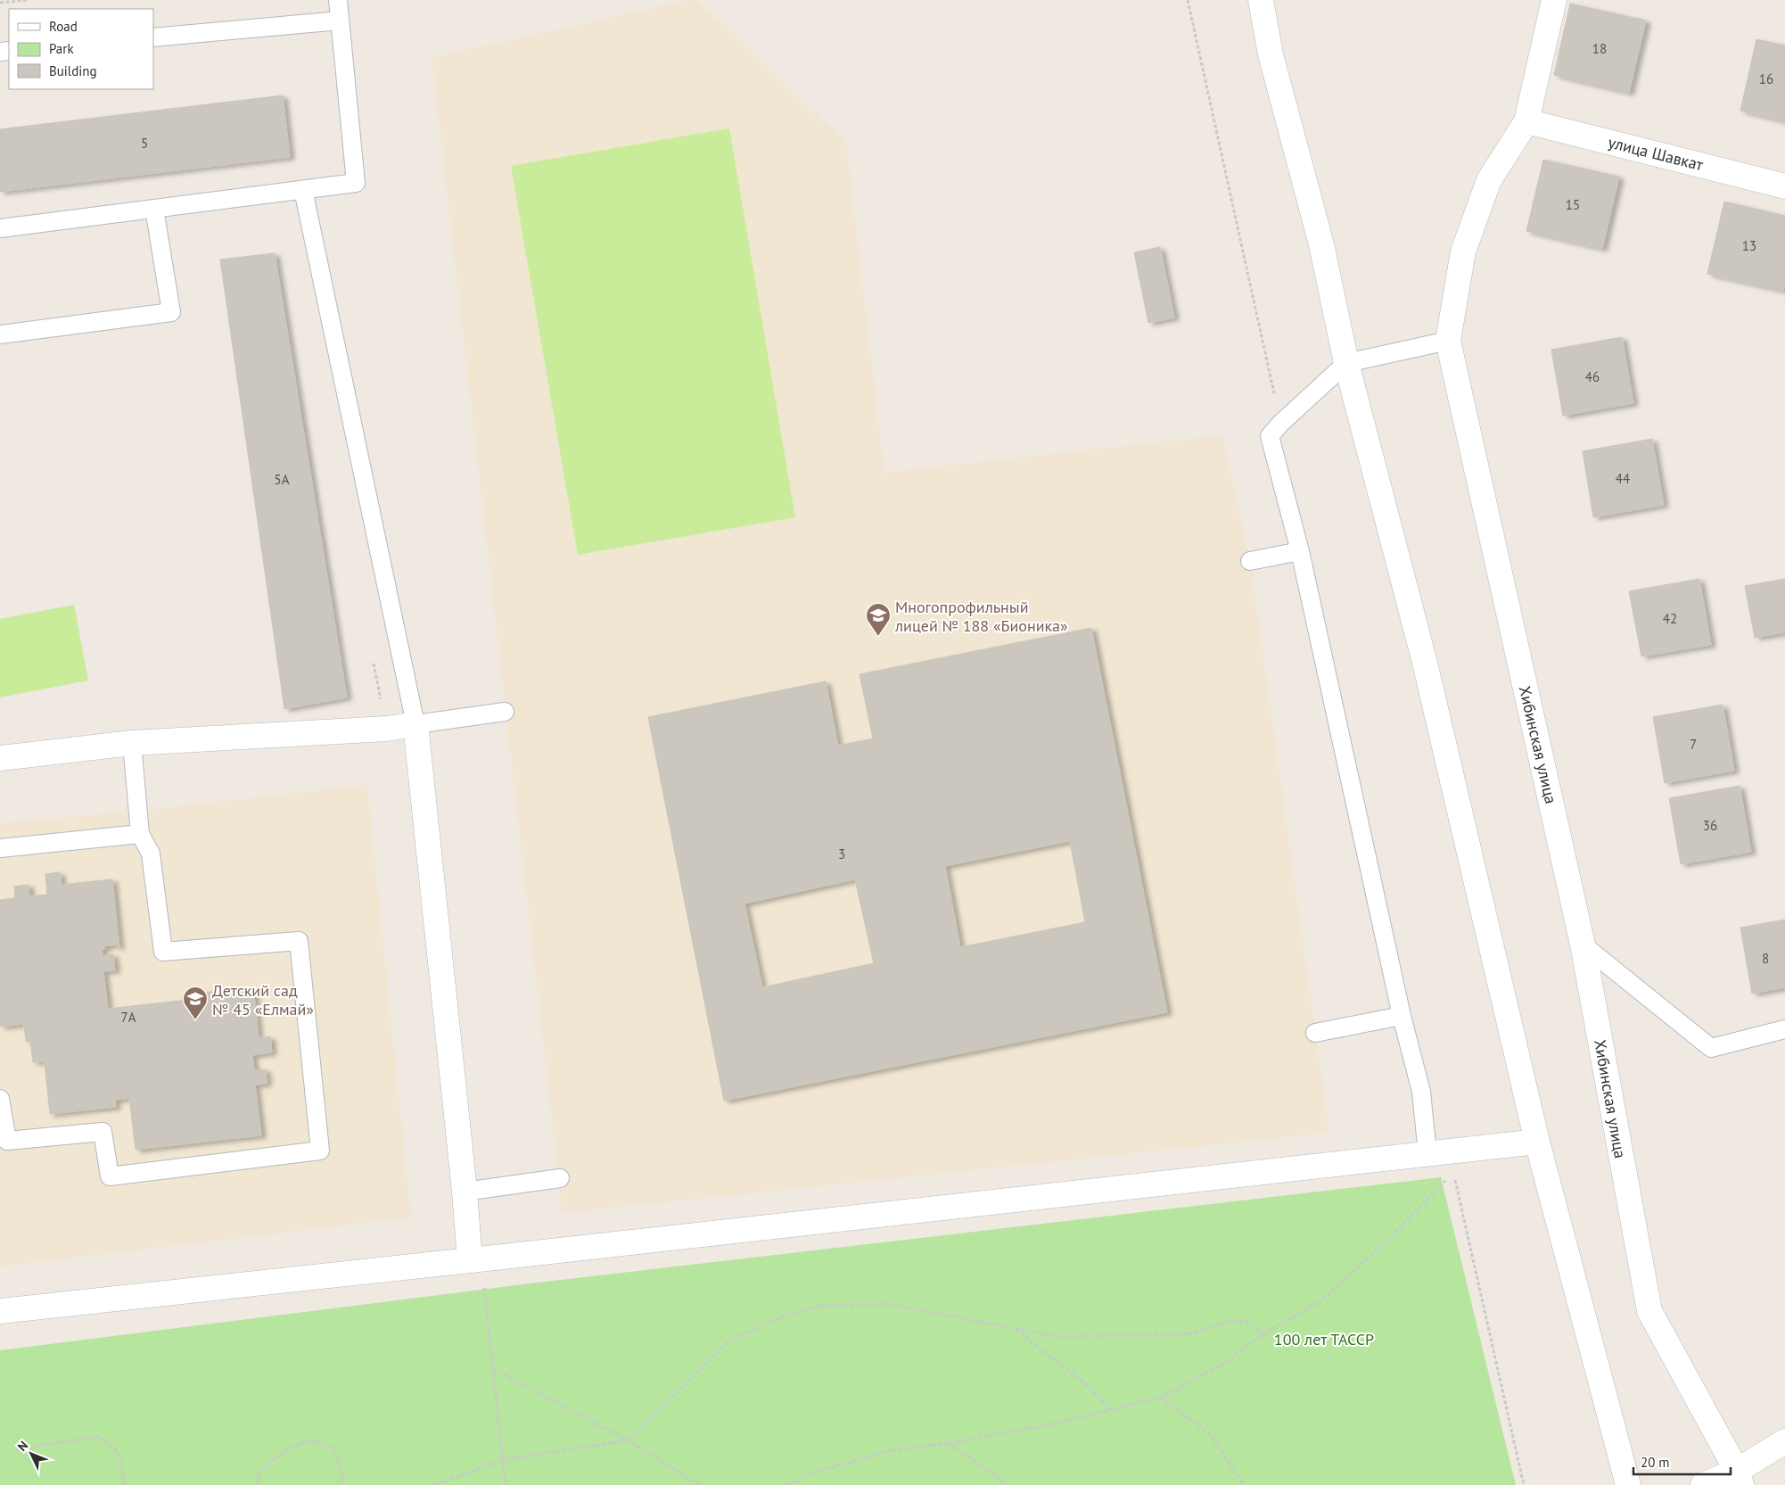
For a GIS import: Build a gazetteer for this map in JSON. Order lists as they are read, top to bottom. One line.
{"streets":{"street":["улица Шавкат","Хибинская улица"]},"crossings":[["улица Шавкат","Хибинская улица"]],"parks":["100 лет ТАССР"],"places":{"school or university":["Многопрофильный лицей № 188 «Бионика»","Детский сад № 45 «Елмай»"]},"house_numbers":["18","16","5","15","13","46","44","5А","42","7","36","3","8","7А"],"legend":["Road","Park","Building"],"scale_bar":"20 m","north":"top left"}
